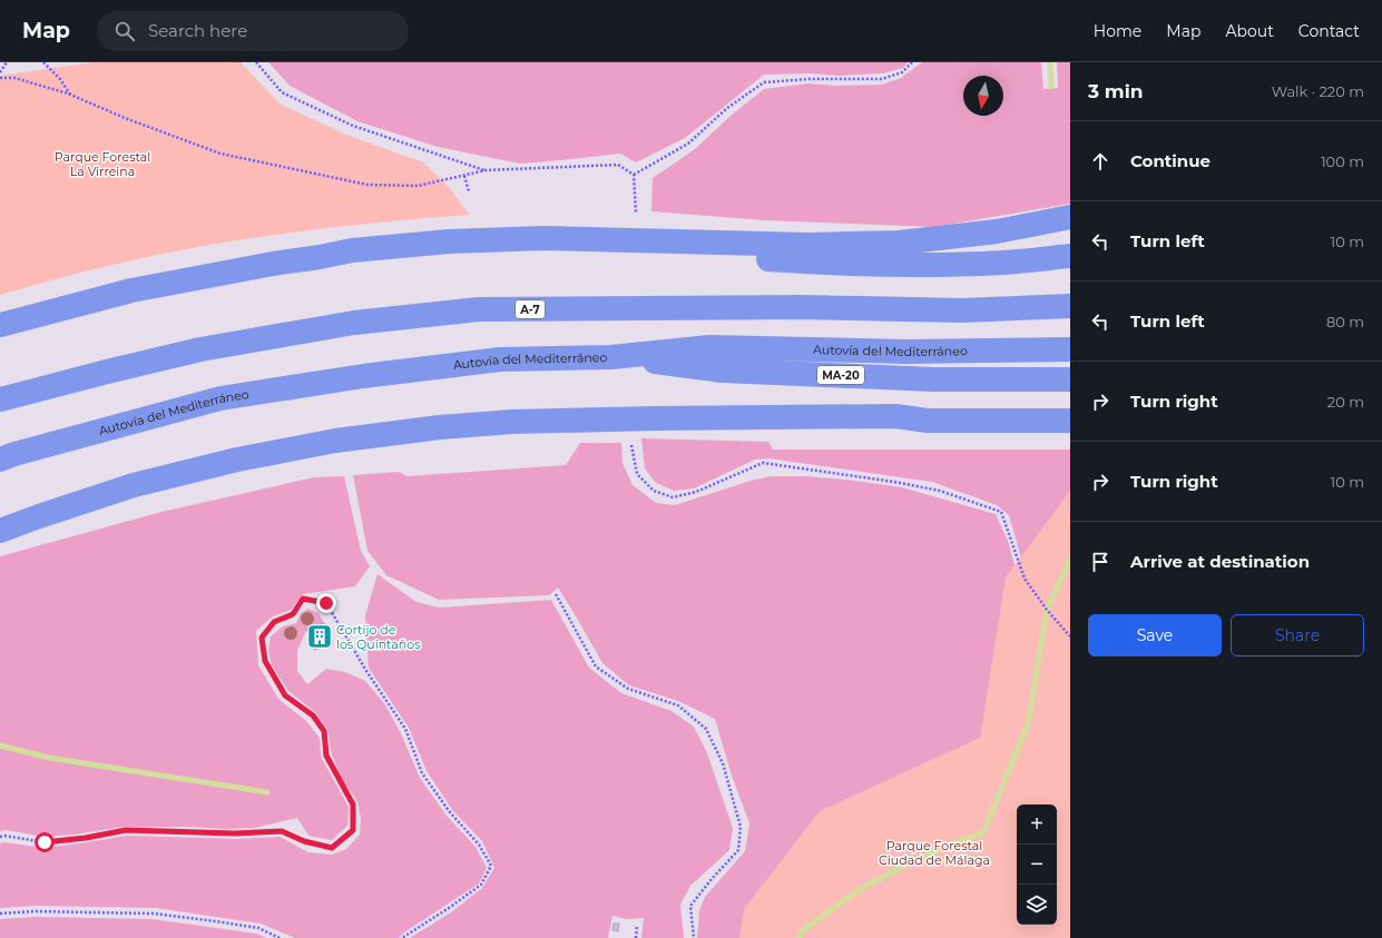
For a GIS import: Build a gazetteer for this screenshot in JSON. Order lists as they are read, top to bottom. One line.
{"streets":{"highway":["A-7","Autovía del Mediterráneo","MA-20"]},"crossings":[["Autovía del Mediterráneo","MA-20"]],"parks":["Parque Forestal La Virreina","Parque Forestal Ciudad de Málaga"],"places":{"building":["Cortijo de los Quintaños"]},"north":"bottom","page":{"header":"Map","search":"Search here","nav":["Home","Map","About","Contact"],"heading":["3 min","Walk · 220 m"],"list":[["Continue","100 m"],["Turn left","10 m"],["Turn left","80 m"],["Turn right","20 m"],["Turn right","10 m"],"Arrive at destination"],"buttons":["Save","Share"],"map_buttons":["+","−"]}}
